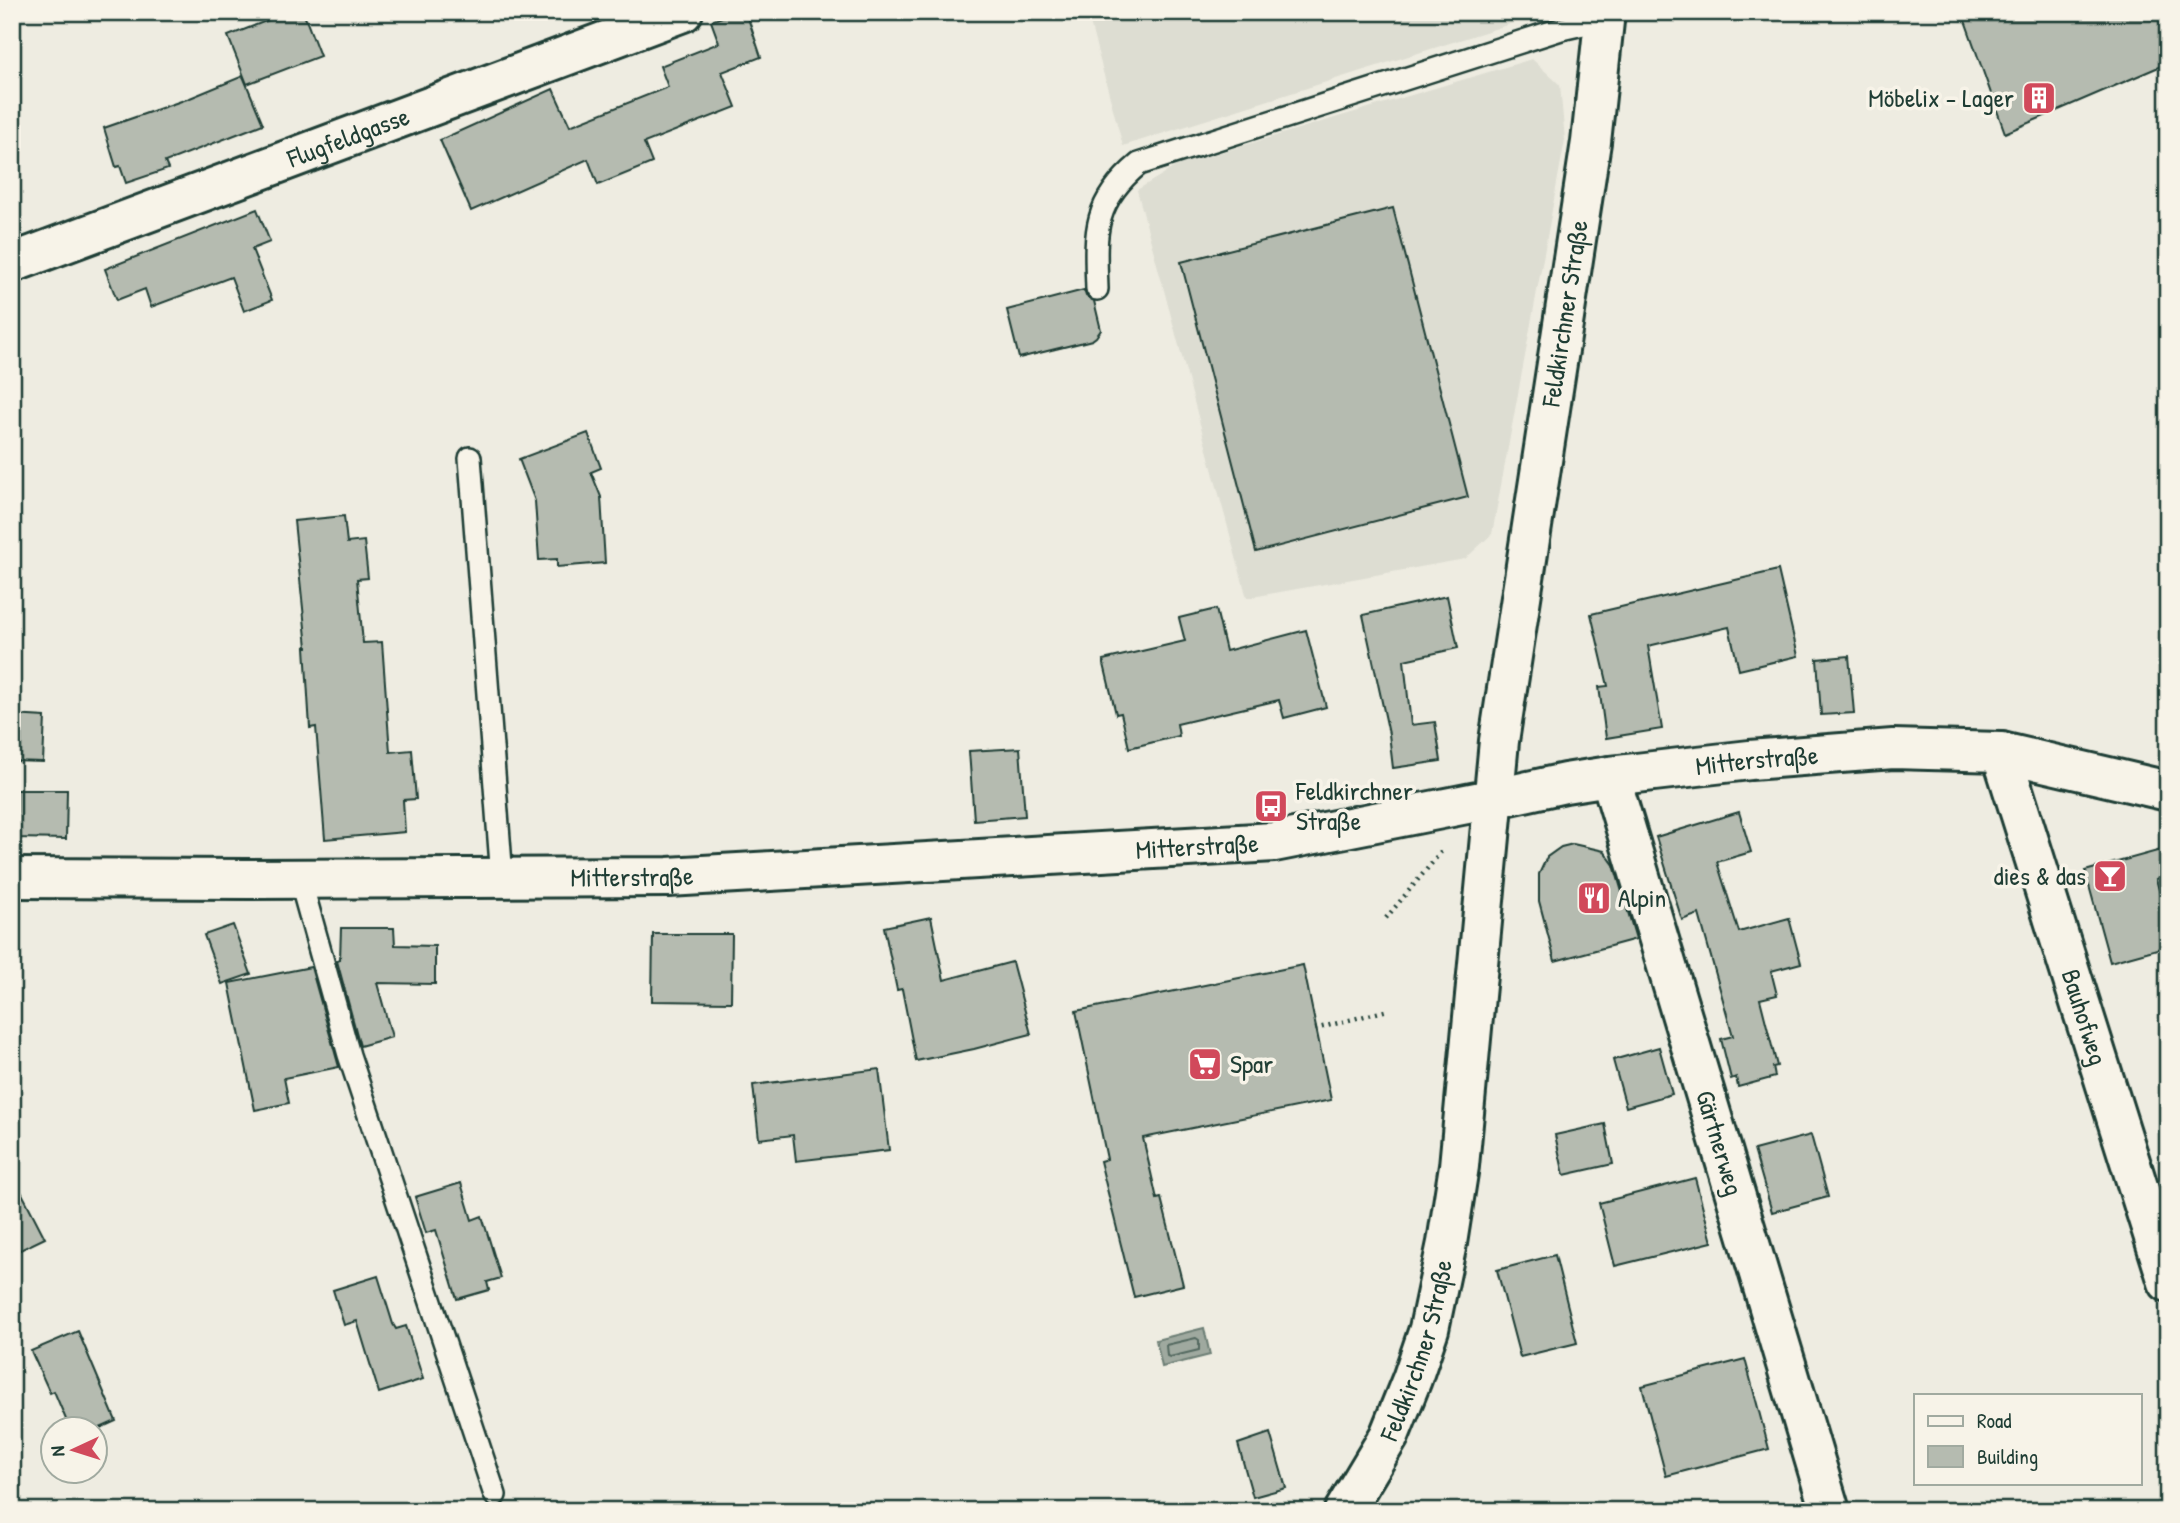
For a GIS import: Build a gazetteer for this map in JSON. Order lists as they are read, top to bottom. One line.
{"streets":{"street":["Flugfeldgasse","Feldkirchner Straße","Mitterstraße","Bauhofweg","Gärtnerweg"]},"crossings":[["Feldkirchner Straße","Mitterstraße"],["Mitterstraße","Bauhofweg"],["Mitterstraße","Gärtnerweg"]],"places":{"building":["Möbelix - Lager"],"bus stop":["Feldkirchner Straße"],"bar":["dies & das"],"restaurant":["Alpin"],"supermarket":["Spar"]},"legend":["Road","Building"],"north":"left"}
